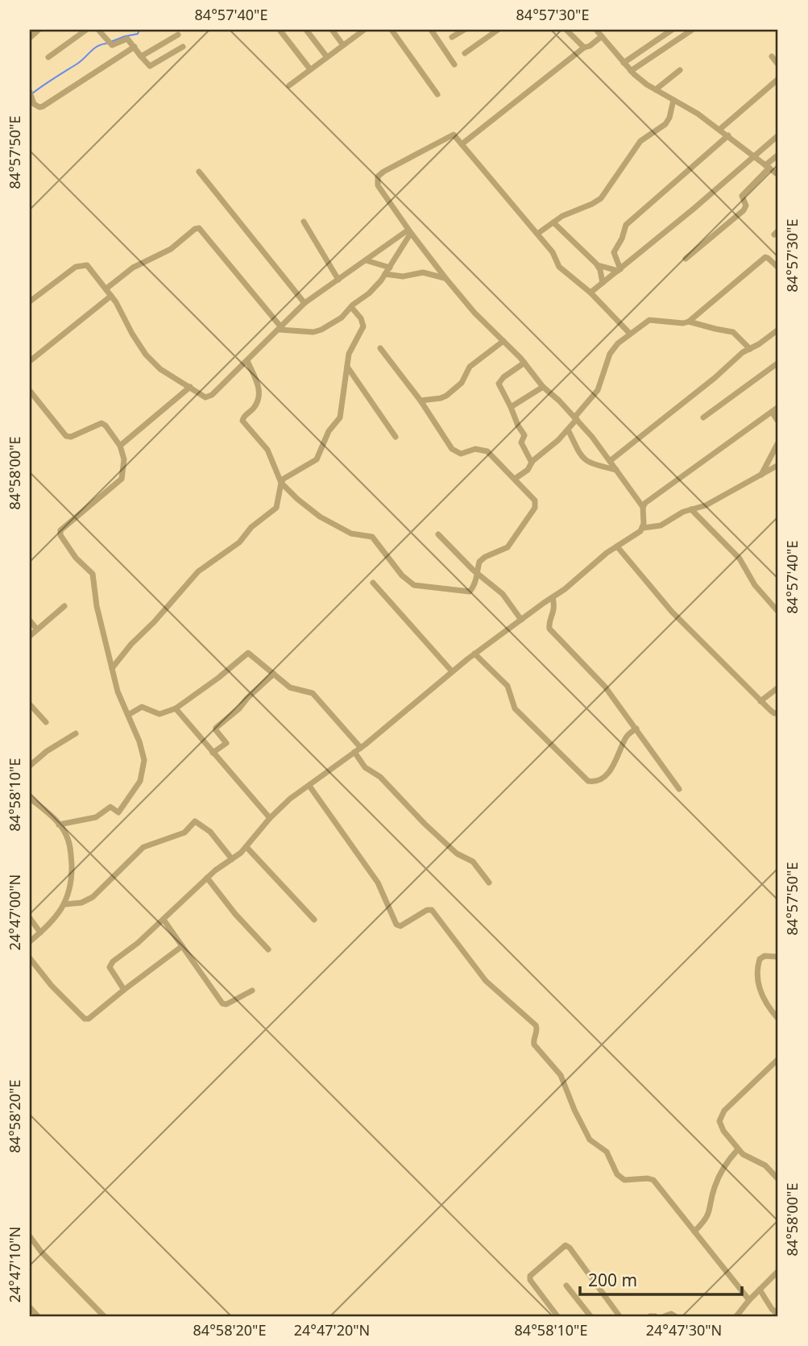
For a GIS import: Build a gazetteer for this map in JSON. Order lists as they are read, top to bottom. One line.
{"scale_bar":"200 m","coordinates":["84°57'40\"E","84°57'30\"E","84°57'50\"E","84°58'00\"E","84°58'10\"E","24°47'00\"N","84°58'20\"E","24°47'10\"N","24°47'20\"N","24°47'30\"N"]}
